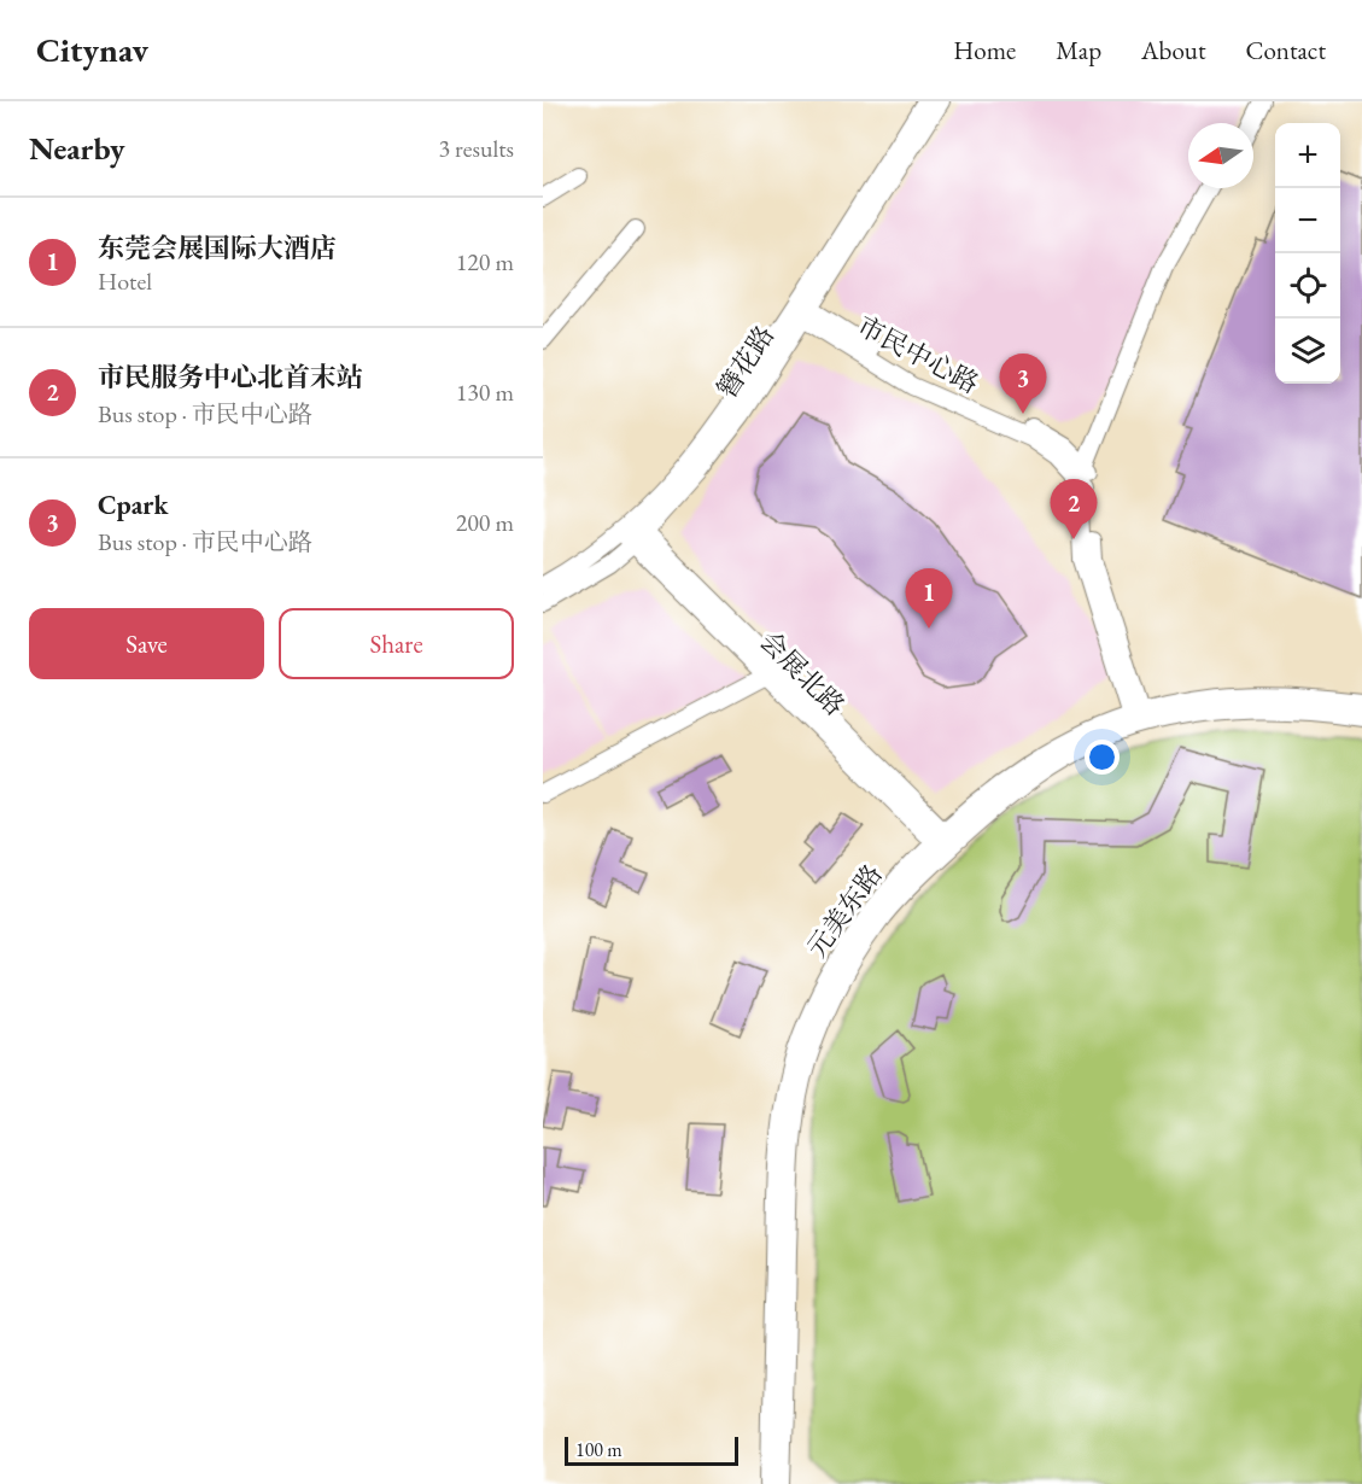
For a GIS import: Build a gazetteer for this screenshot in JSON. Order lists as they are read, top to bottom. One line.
{"streets":{"street":["市民中心路","簪花路","会展北路","元美东路"]},"crossings":[["市民中心路","簪花路"],["簪花路","会展北路"],["会展北路","元美东路"]],"scale_bar":"100 m","north":"left","page":{"header":"Citynav","nav":["Home","Map","About","Contact"],"heading":["Nearby","3 results"],"map_buttons":["+","−"],"list":[{"mark":"1","name":"东莞会展国际大酒店","note":"Hotel","value":"120 m"},{"mark":"2","name":"市民服务中心北首末站","note":"Bus stop · 市民中心路","value":"130 m"},{"mark":"3","name":"Cpark","note":"Bus stop · 市民中心路","value":"200 m"}],"pins":["3","2","1"],"buttons":["Save","Share"],"scale":"100 m"}}
